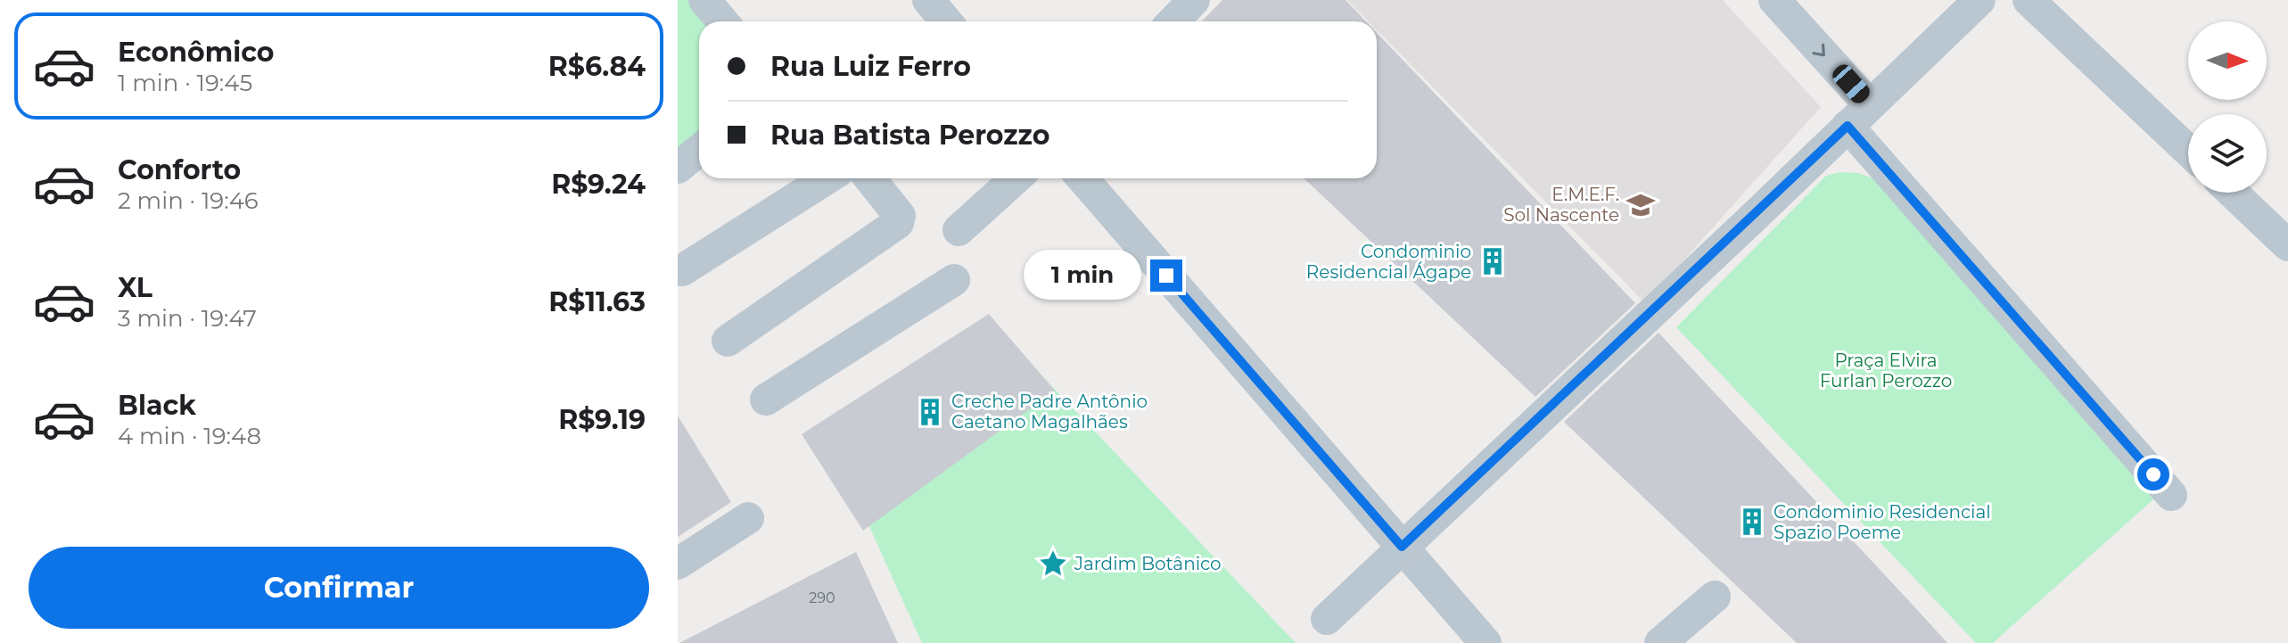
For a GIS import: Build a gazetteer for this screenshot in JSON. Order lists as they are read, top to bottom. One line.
{"parks":["Praça Elvira Furlan Perozzo"],"places":{"school or university":["E.M.E.F. Sol Nascente"],"building":["Condominio Residencial Ágape","Creche Padre Antônio Caetano Magalhães","Condominio Residencial Spazio Poeme"],"place":["Jardim Botânico"]},"house_numbers":["290"],"north":"right","page":{"list":[{"name":"Econômico","note":"1 min · 19:45","value":"R$6.84"},{"name":"Conforto","note":"2 min · 19:46","value":"R$9.24"},{"name":"XL","note":"3 min · 19:47","value":"R$11.63"},{"name":"Black","note":"4 min · 19:48","value":"R$9.19"}],"banner":["Rua Luiz Ferro","Rua Batista Perozzo"],"bubble":"1 min","buttons":"Confirmar"}}
